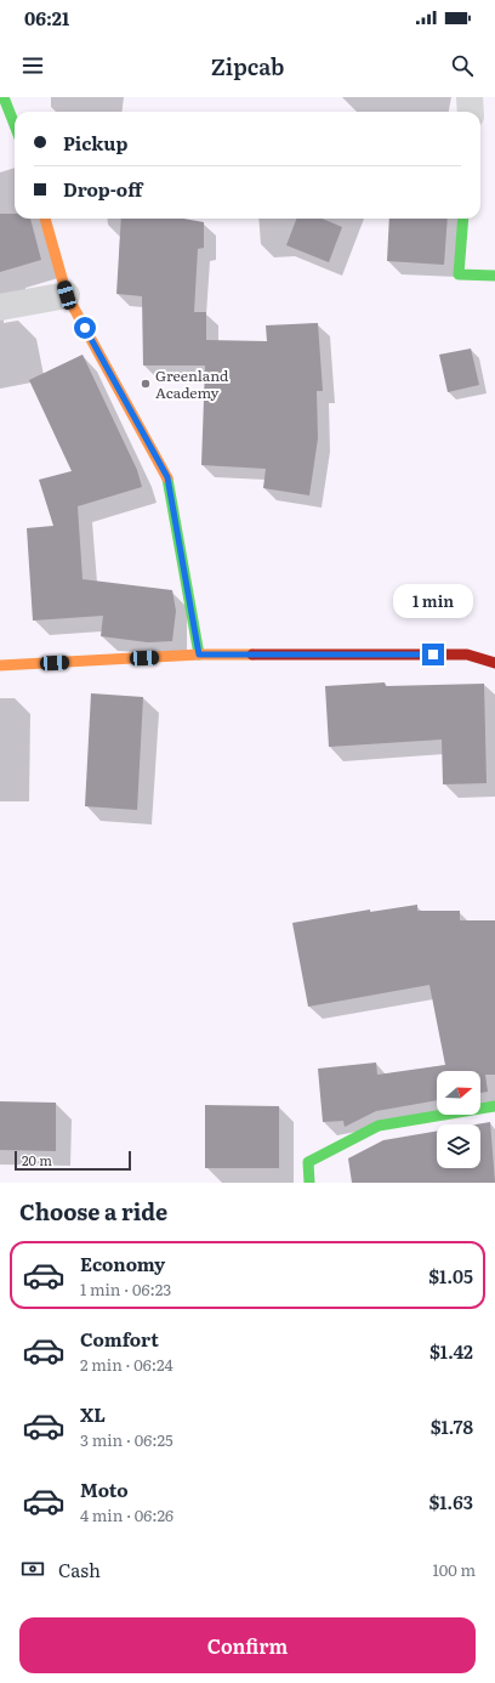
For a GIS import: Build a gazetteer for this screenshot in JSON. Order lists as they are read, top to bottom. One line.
{"places":["Greenland Academy"],"scale_bar":"20 m","north":"right","page":{"status":"06:21","header":"Zipcab","banner":["Pickup","Drop-off"],"bubble":"1 min","scale":"20 m","heading":"Choose a ride","list":[{"name":"Economy","note":"1 min · 06:23","value":"$1.05"},{"name":"Comfort","note":"2 min · 06:24","value":"$1.42"},{"name":"XL","note":"3 min · 06:25","value":"$1.78"},{"name":"Moto","note":"4 min · 06:26","value":"$1.63"}],"pay":["Cash","100 m"],"buttons":"Confirm"}}
